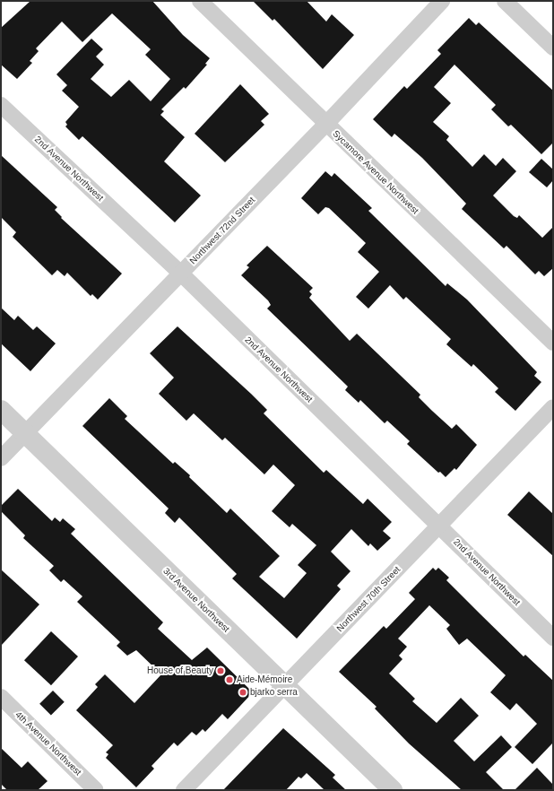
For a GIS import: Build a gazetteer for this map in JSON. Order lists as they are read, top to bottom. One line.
{"streets":{"street":["2nd Avenue Northwest","Sycamore Avenue Northwest","Northwest 72nd Street","Northwest 70th Street","3rd Avenue Northwest","4th Avenue Northwest"]},"crossings":[["2nd Avenue Northwest","Northwest 72nd Street"],["2nd Avenue Northwest","Northwest 70th Street"],["Sycamore Avenue Northwest","Northwest 72nd Street"],["Northwest 72nd Street","3rd Avenue Northwest"],["Northwest 70th Street","3rd Avenue Northwest"]],"places":["House of Beauty","Aide-Mémoire","bjarko serra"]}
